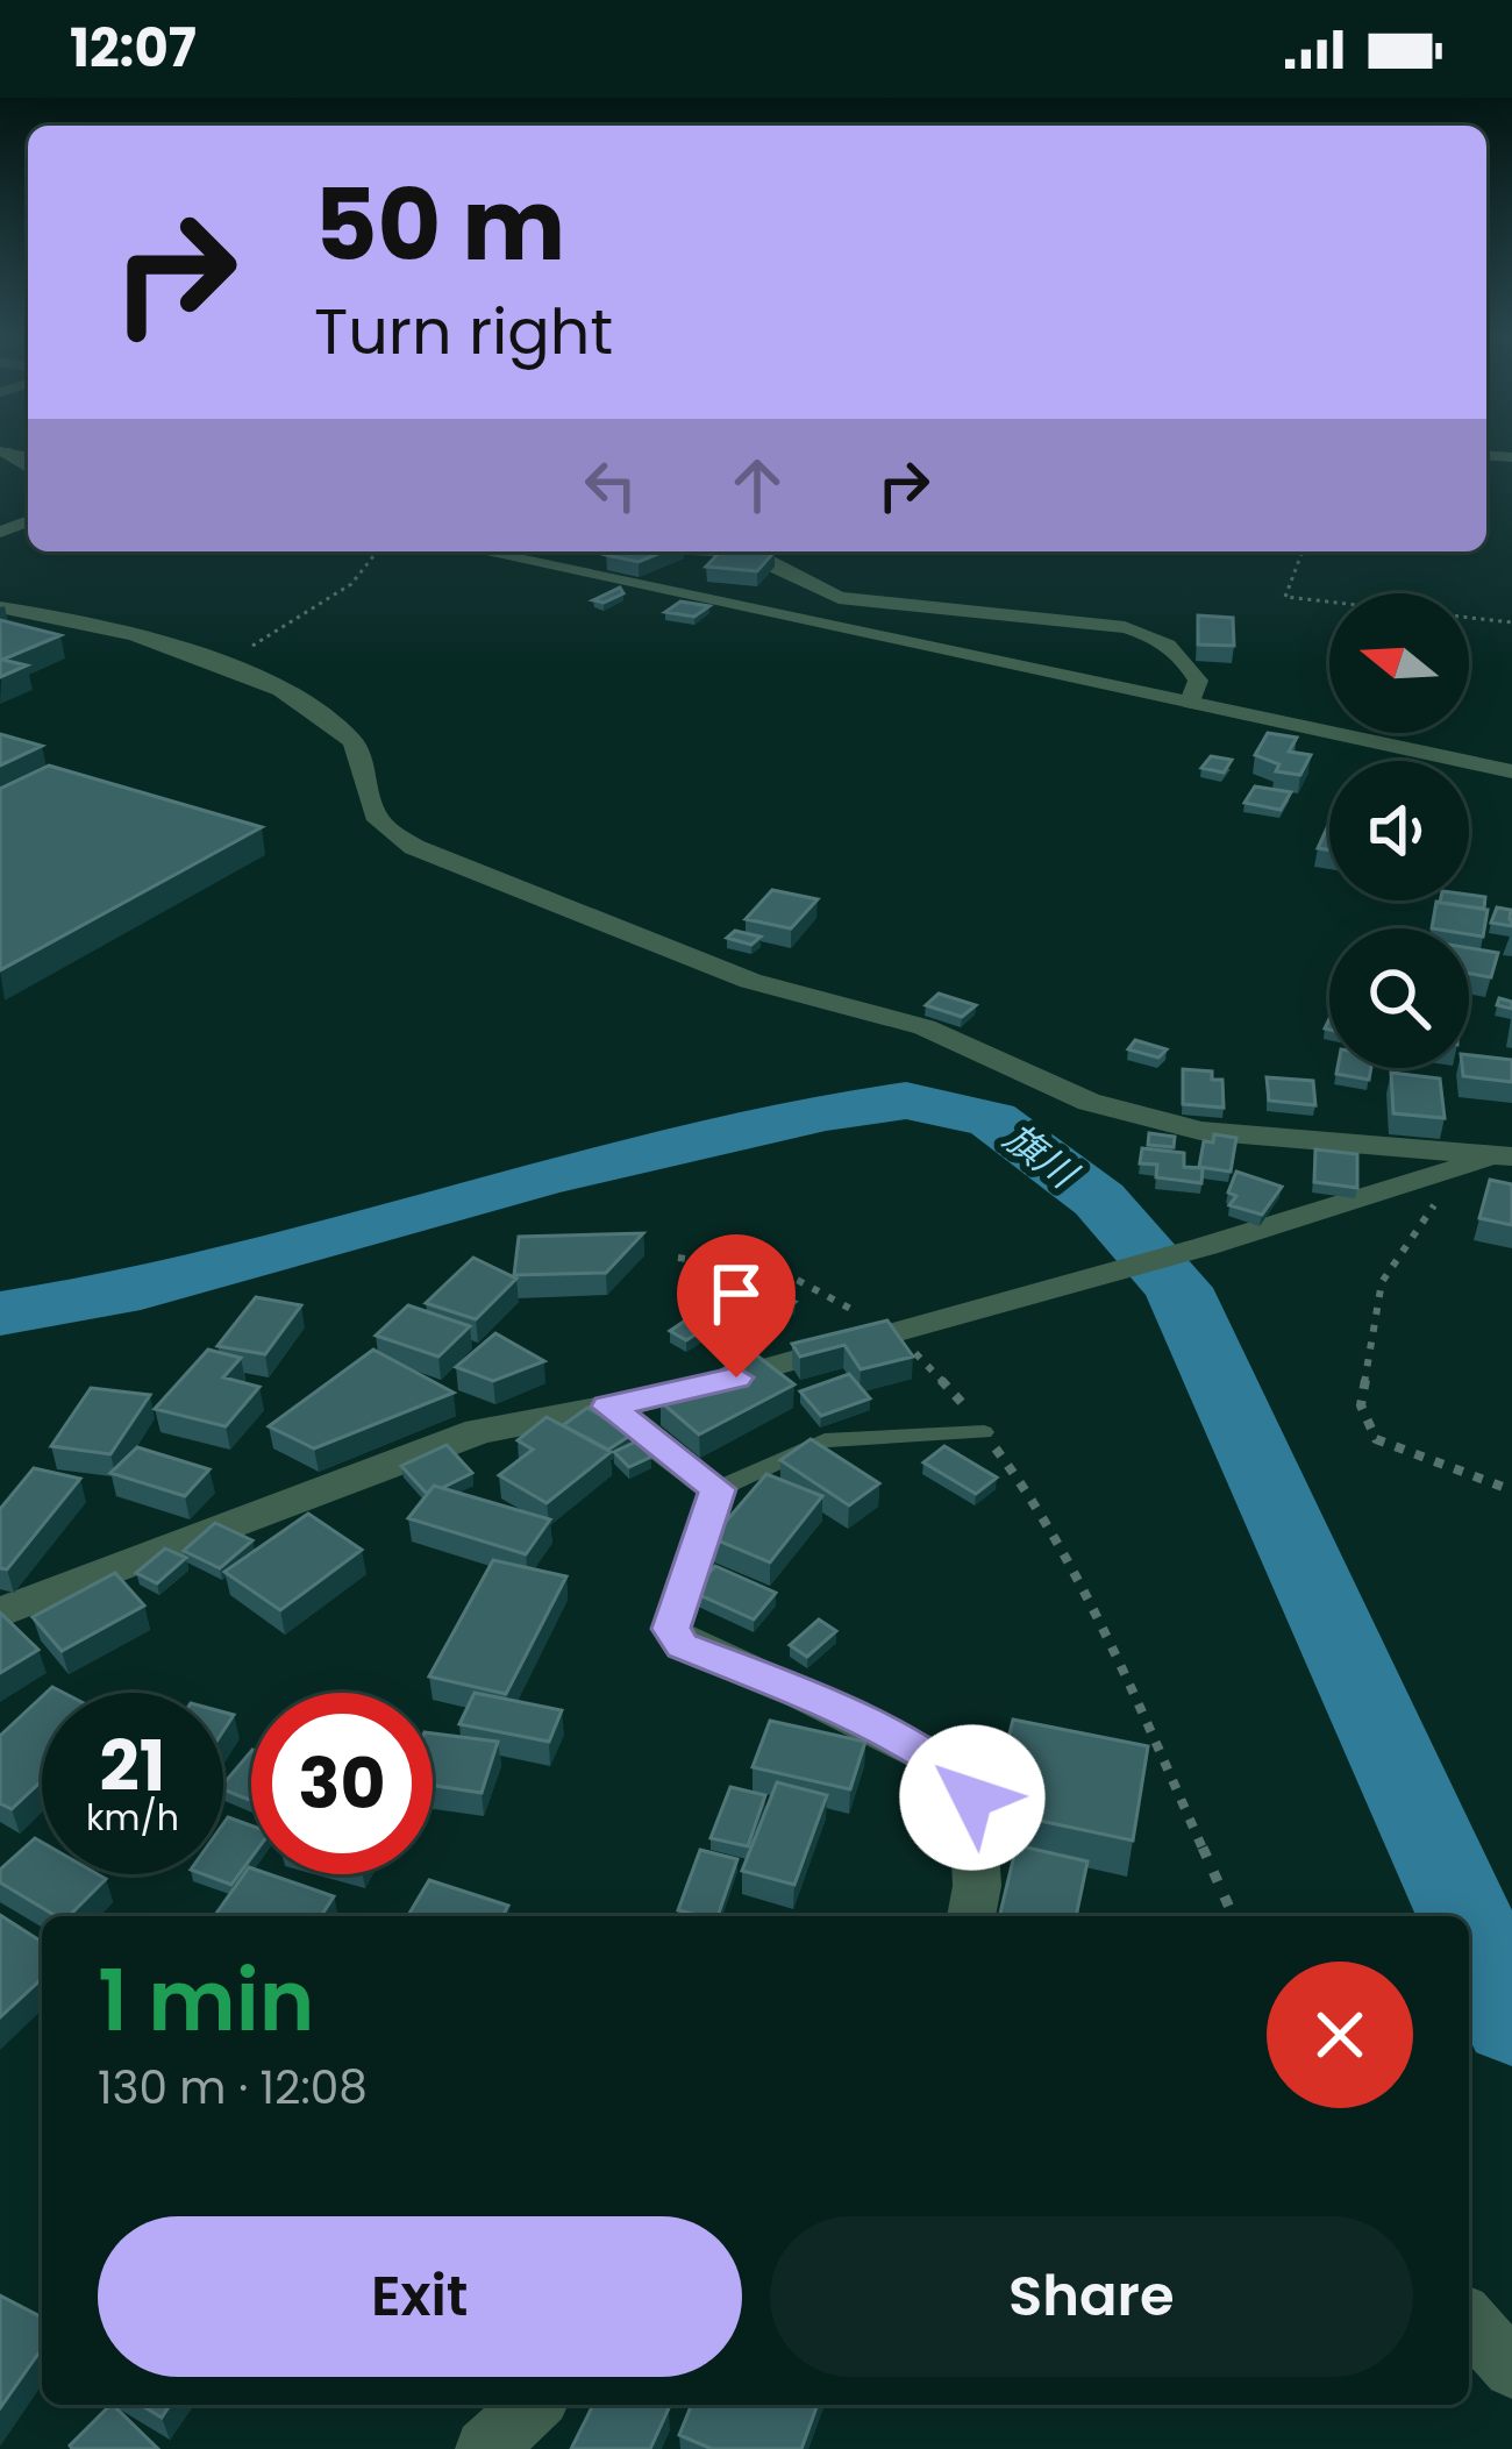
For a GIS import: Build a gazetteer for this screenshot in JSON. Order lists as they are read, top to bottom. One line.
{"water":["旗川"],"north":"left","page":{"status":"12:07","turn":["50 m","Turn right"],"speed":"21 km/h","limit":"30","heading":["1 min","130 m · 12:08"],"buttons":["Exit","Share"]}}
